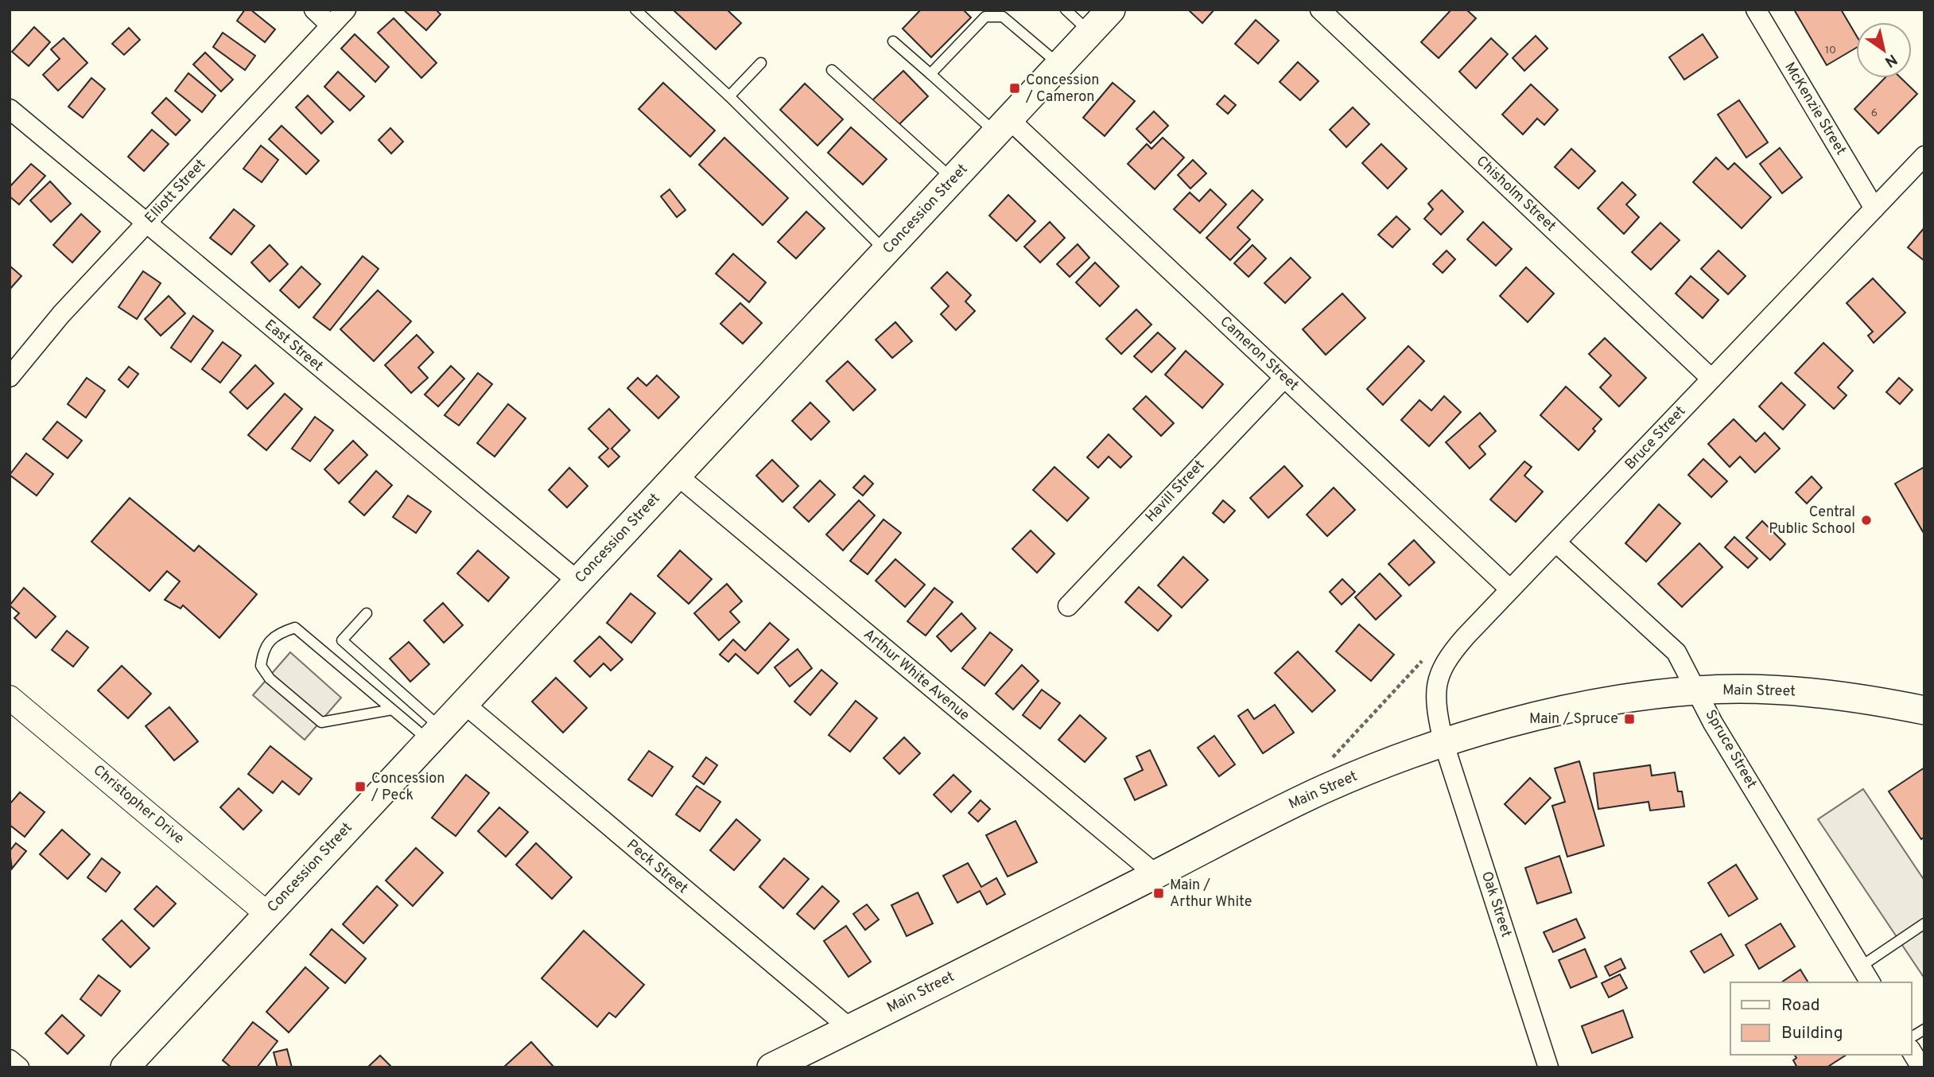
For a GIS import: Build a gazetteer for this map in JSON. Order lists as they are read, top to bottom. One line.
{"streets":{"main road":["Concession Street","Main Street"],"street":["McKenzie Street","Elliott Street","Chisholm Street","East Street","Cameron Street","Bruce Street","Havill Street","Arthur White Avenue","Spruce Street","Christopher Drive","Peck Street","Oak Street"]},"crossings":[["McKenzie Street","Bruce Street"],["Elliott Street","East Street"],["Chisholm Street","Bruce Street"],["Concession Street","East Street"],["Concession Street","Cameron Street"],["Concession Street","Arthur White Avenue"],["Concession Street","Christopher Drive"],["Concession Street","Peck Street"],["Cameron Street","Bruce Street"],["Cameron Street","Havill Street"],["Bruce Street","Main Street"],["Bruce Street","Spruce Street"],["Bruce Street","Oak Street"],["Arthur White Avenue","Main Street"],["Main Street","Spruce Street"],["Main Street","Peck Street"],["Main Street","Oak Street"]],"places":{"transit":["Concession / Cameron","Main / Spruce","Concession / Peck","Main / Arthur White"],"other":["Central Public School"]},"house_numbers":["10","6"],"legend":["Road","Building"],"north":"bottom right"}
